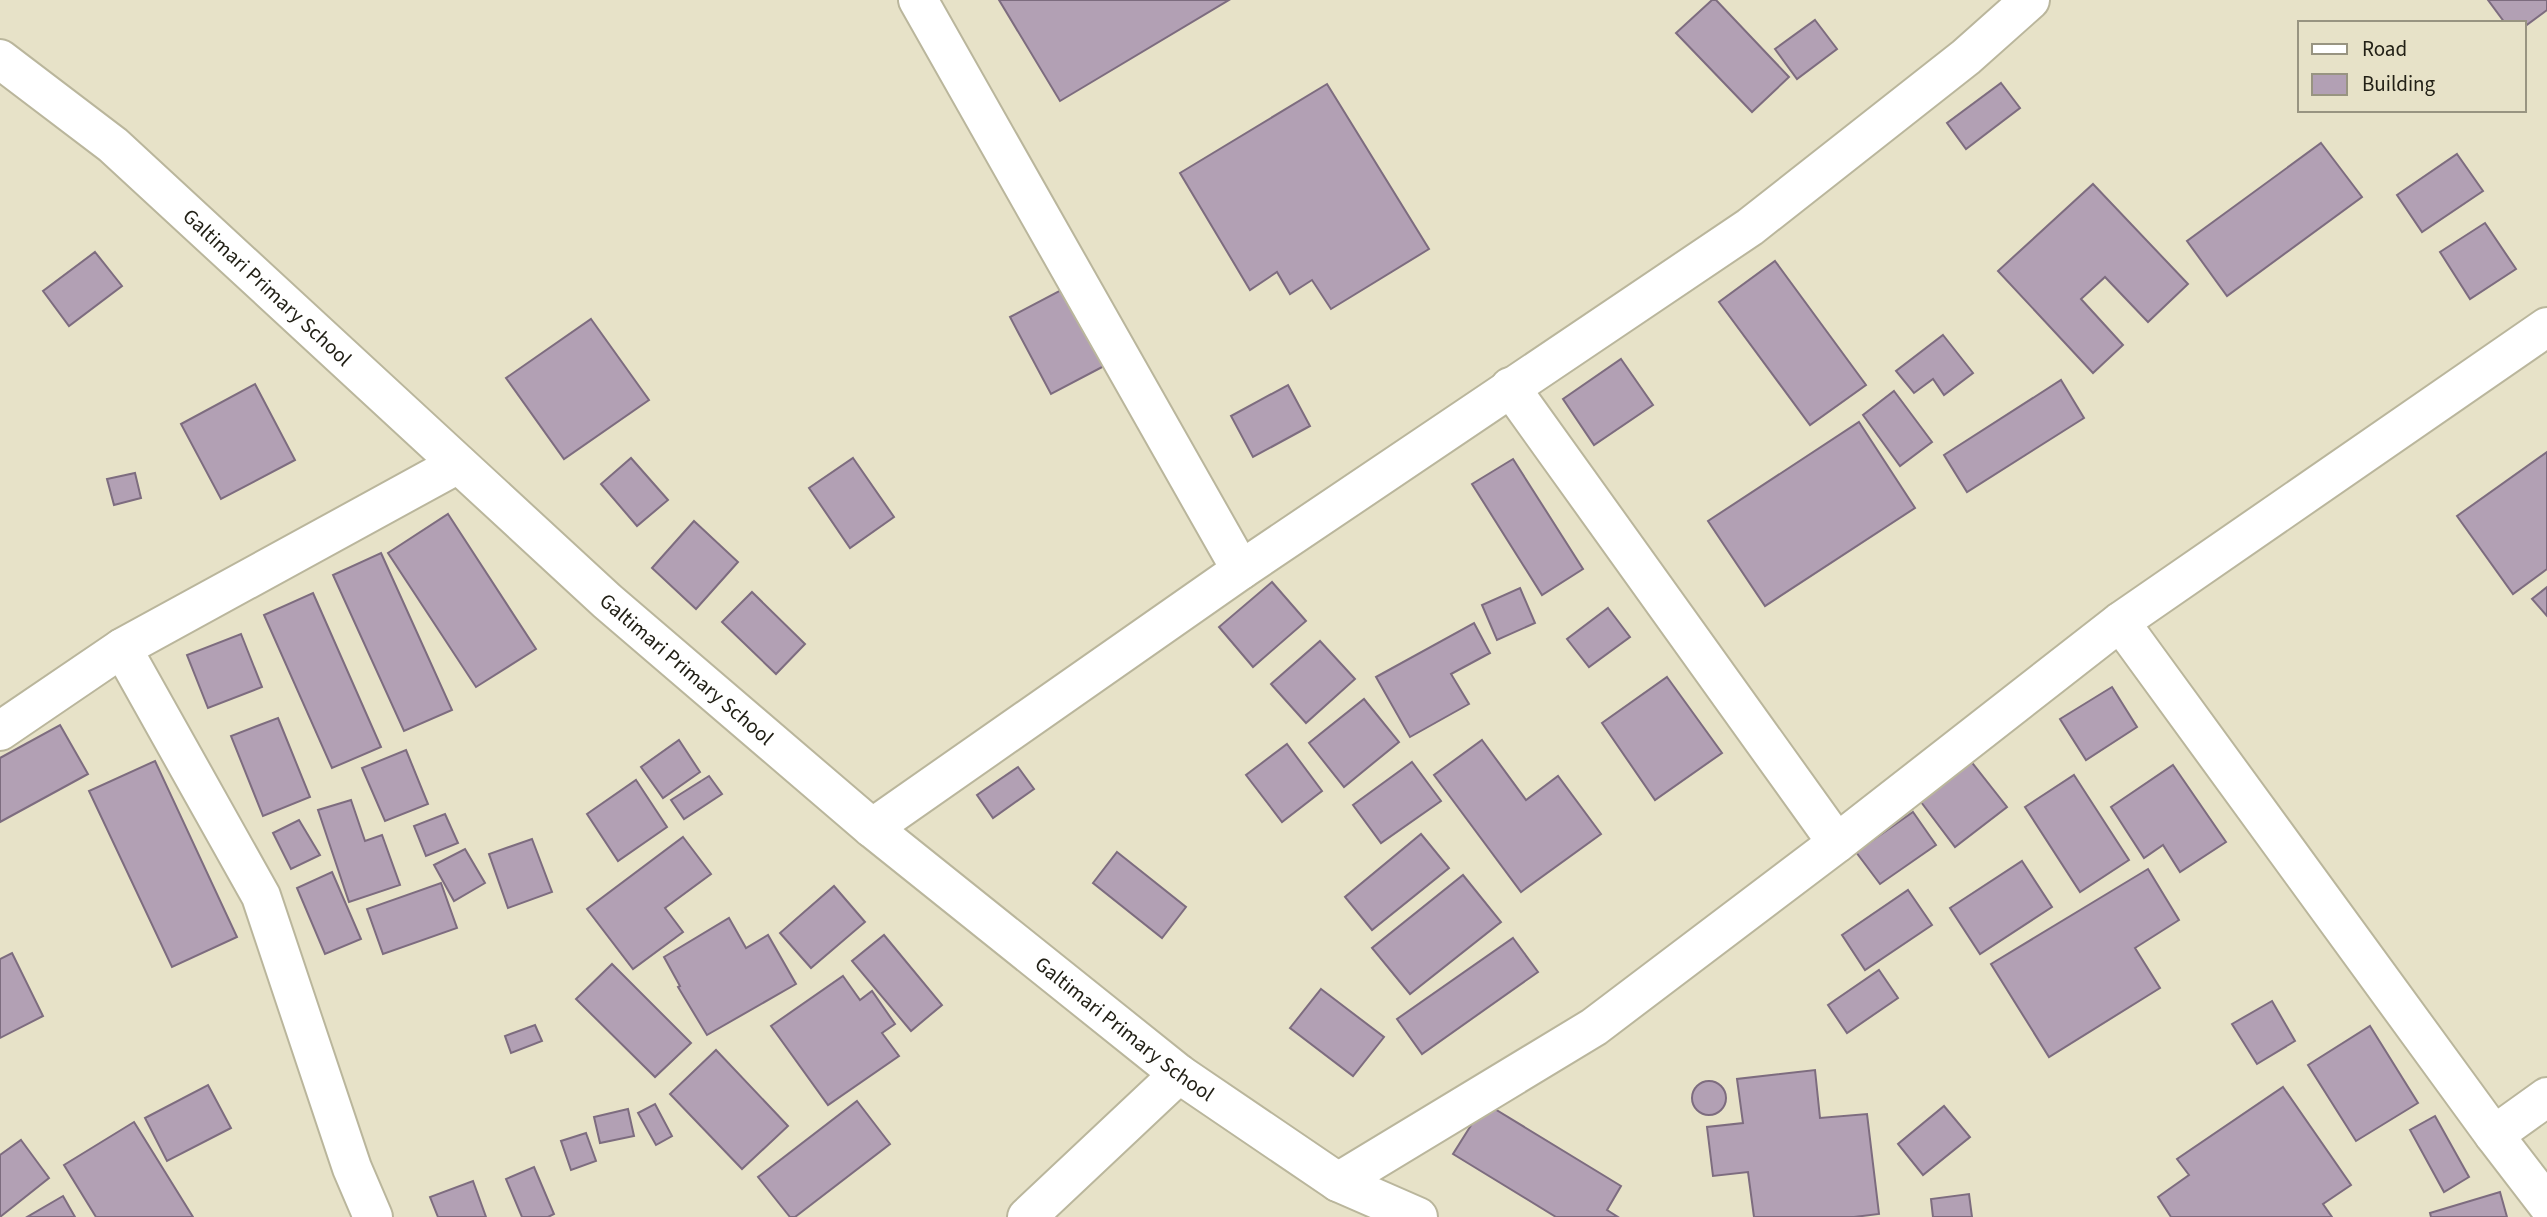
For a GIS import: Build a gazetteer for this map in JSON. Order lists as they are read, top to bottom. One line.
{"streets":{"street":["Galtimari Primary School"]},"legend":["Road","Building"]}
